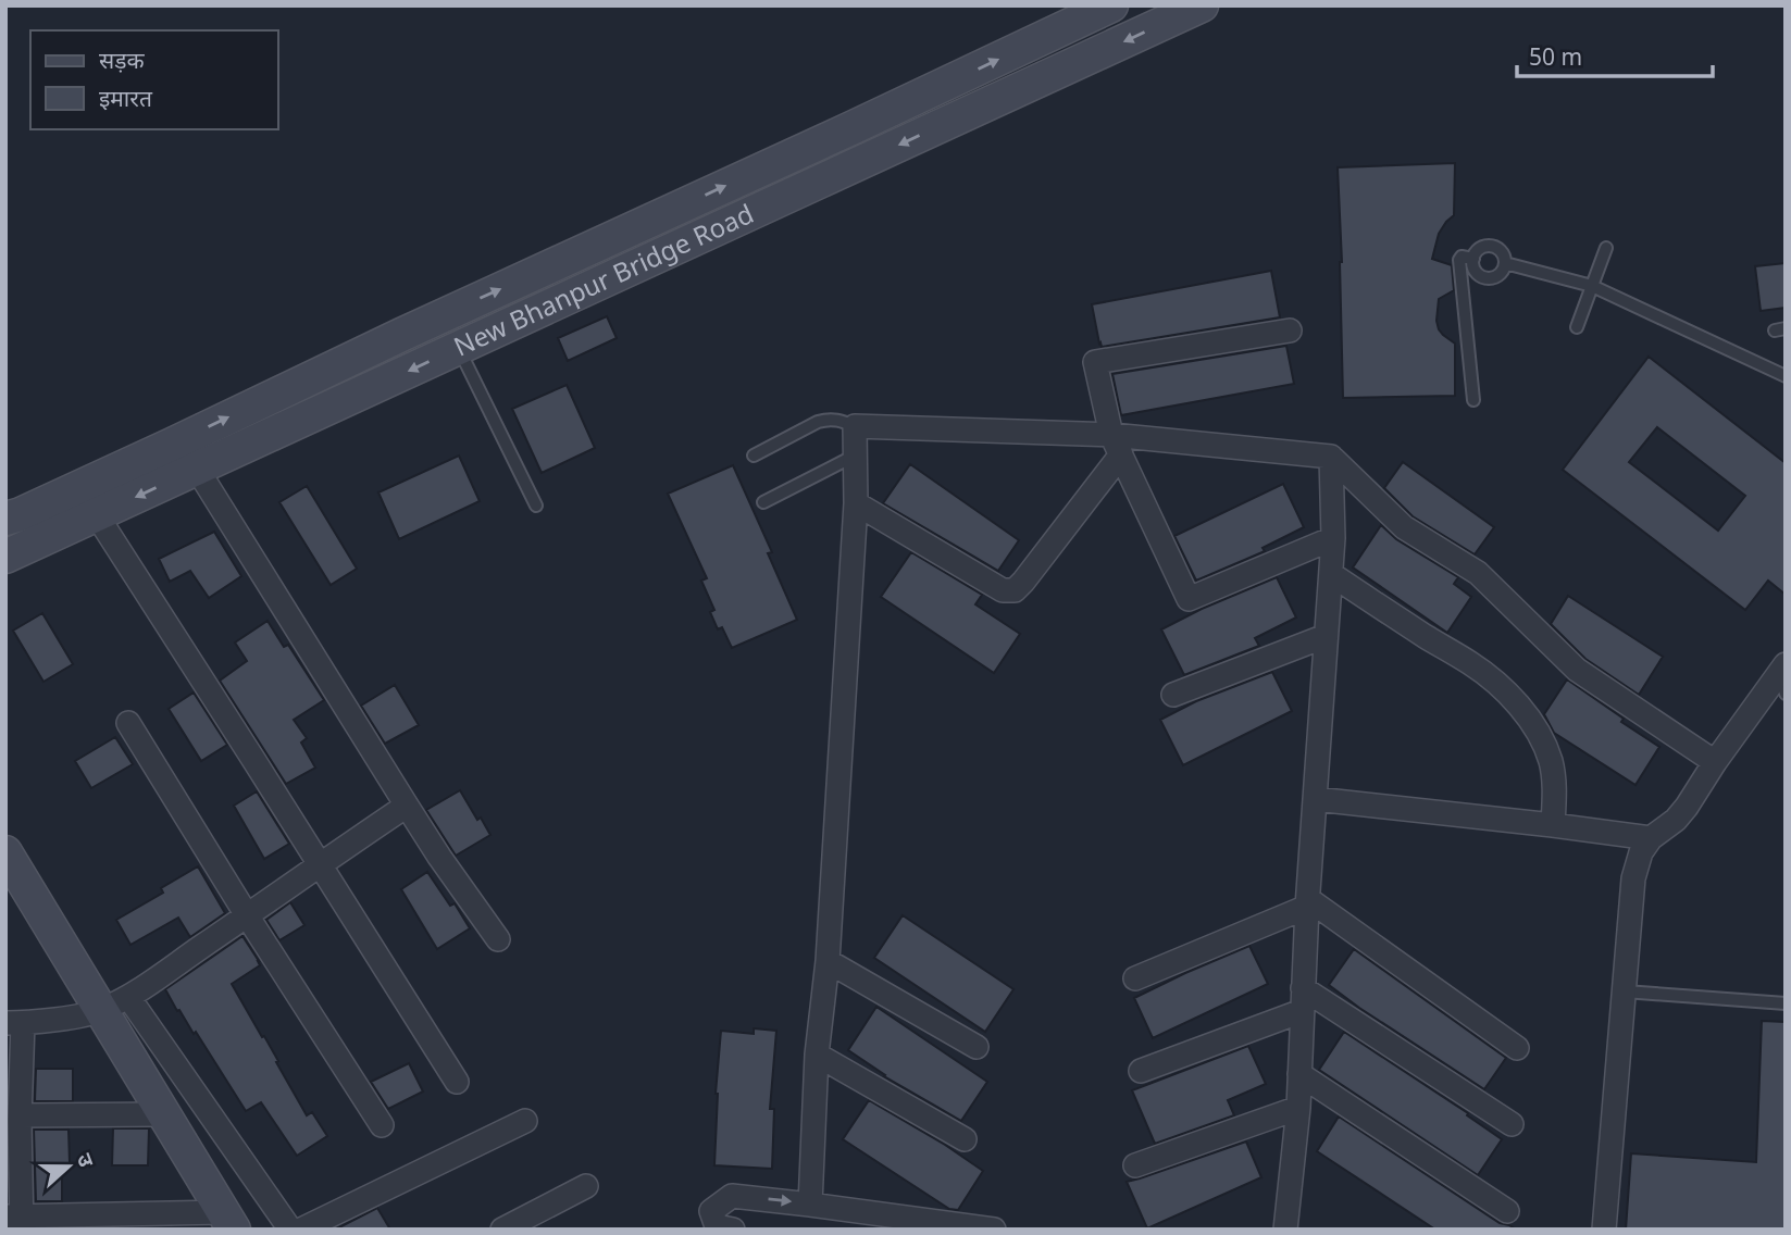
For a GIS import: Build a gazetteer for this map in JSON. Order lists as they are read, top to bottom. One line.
{"streets":{"street":["New Bhanpur Bridge Road"]},"legend":["सड़क","इमारत"],"scale_bar":"50 m","north":"right"}
